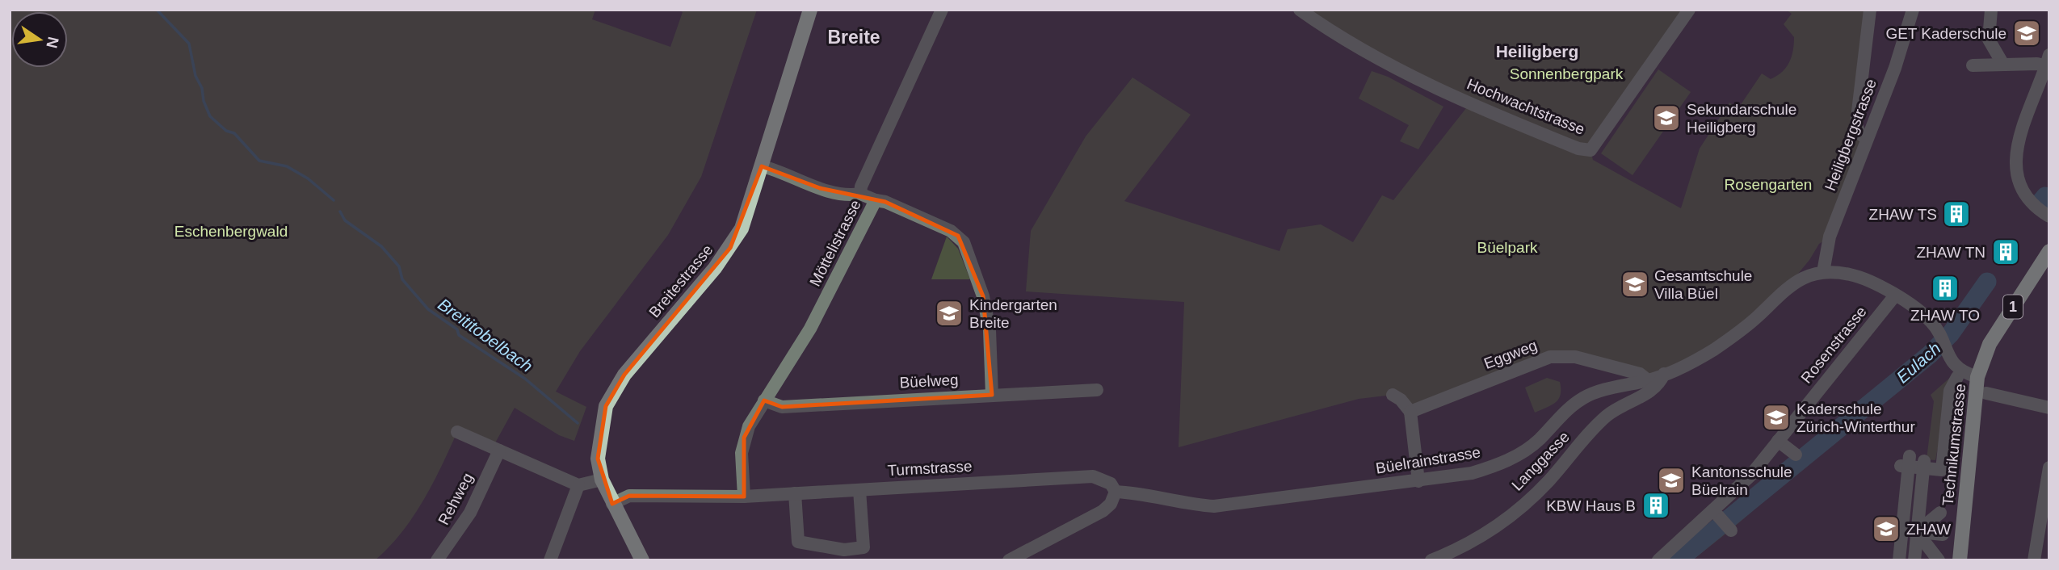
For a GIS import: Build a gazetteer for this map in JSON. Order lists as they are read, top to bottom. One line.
{"streets":{"main road":["Breitestrasse","1","Technikumstrasse"],"street":["Hochwachtstrasse","Heiligbergstrasse","Möttelistrasse","Rosenstrasse","Eggweg","Büelweg","Büelrainstrasse","Langgasse","Turmstrasse","Rehweg"]},"crossings":[["Heiligbergstrasse","Büelrainstrasse"],["Möttelistrasse","Büelweg"],["Möttelistrasse","Turmstrasse"],["Breitestrasse","Turmstrasse"],["Eggweg","Büelrainstrasse"],["Büelrainstrasse","Langgasse"],["Büelrainstrasse","Turmstrasse"]],"districts":["Breite","Heiligberg"],"water":["Breititobelbach","Eulach"],"parks":["Sonnenbergpark","Rosengarten","Eschenbergwald","Büelpark"],"places":{"school or university":["GET Kaderschule","Sekundarschule Heiligberg","Gesamtschule Villa Büel","Kindergarten Breite","Kaderschule Zürich-Winterthur","Kantonsschule Büelrain","ZHAW"],"building":["ZHAW TS","ZHAW TN","ZHAW TO","KBW Haus B"]},"north":"right"}
